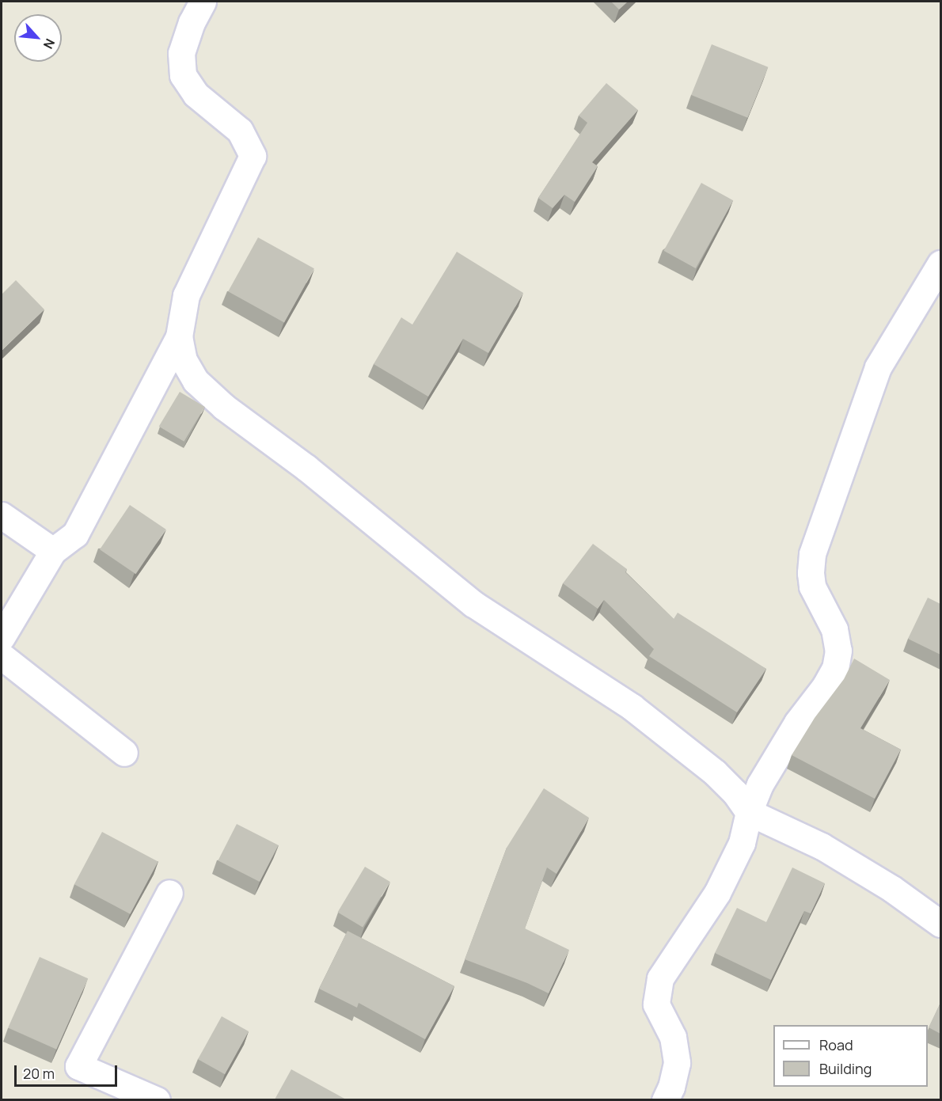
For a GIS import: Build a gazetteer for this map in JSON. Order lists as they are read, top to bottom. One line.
{"legend":["Road","Building"],"scale_bar":"20 m","north":"bottom right"}
